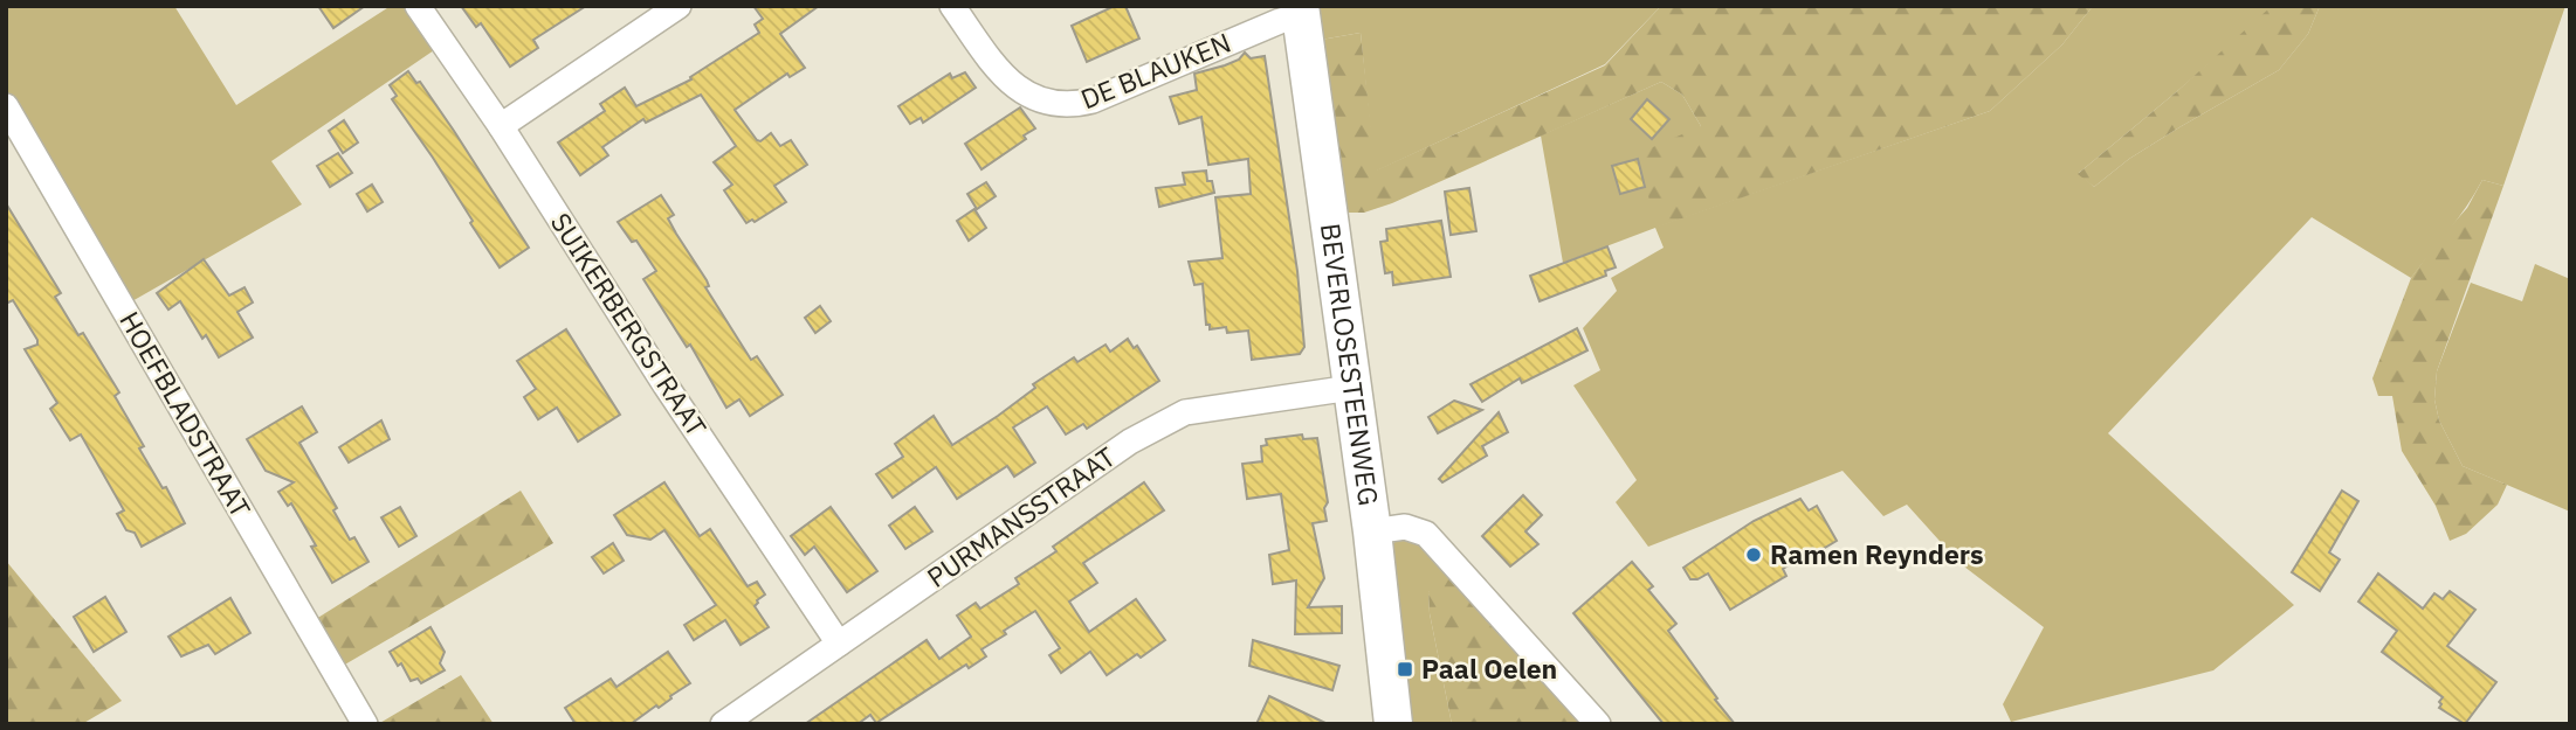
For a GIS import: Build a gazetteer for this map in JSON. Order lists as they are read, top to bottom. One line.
{"streets":{"street":["DE BLAUKEN","SUIKERBERGSTRAAT","BEVERLOSESTEENWEG","HOEFBLADSTRAAT","PURMANSSTRAAT"]},"crossings":[["DE BLAUKEN","BEVERLOSESTEENWEG"],["SUIKERBERGSTRAAT","PURMANSSTRAAT"],["BEVERLOSESTEENWEG","PURMANSSTRAAT"]],"places":{"other":["Ramen Reynders"],"transit":["Paal Oelen"]}}
